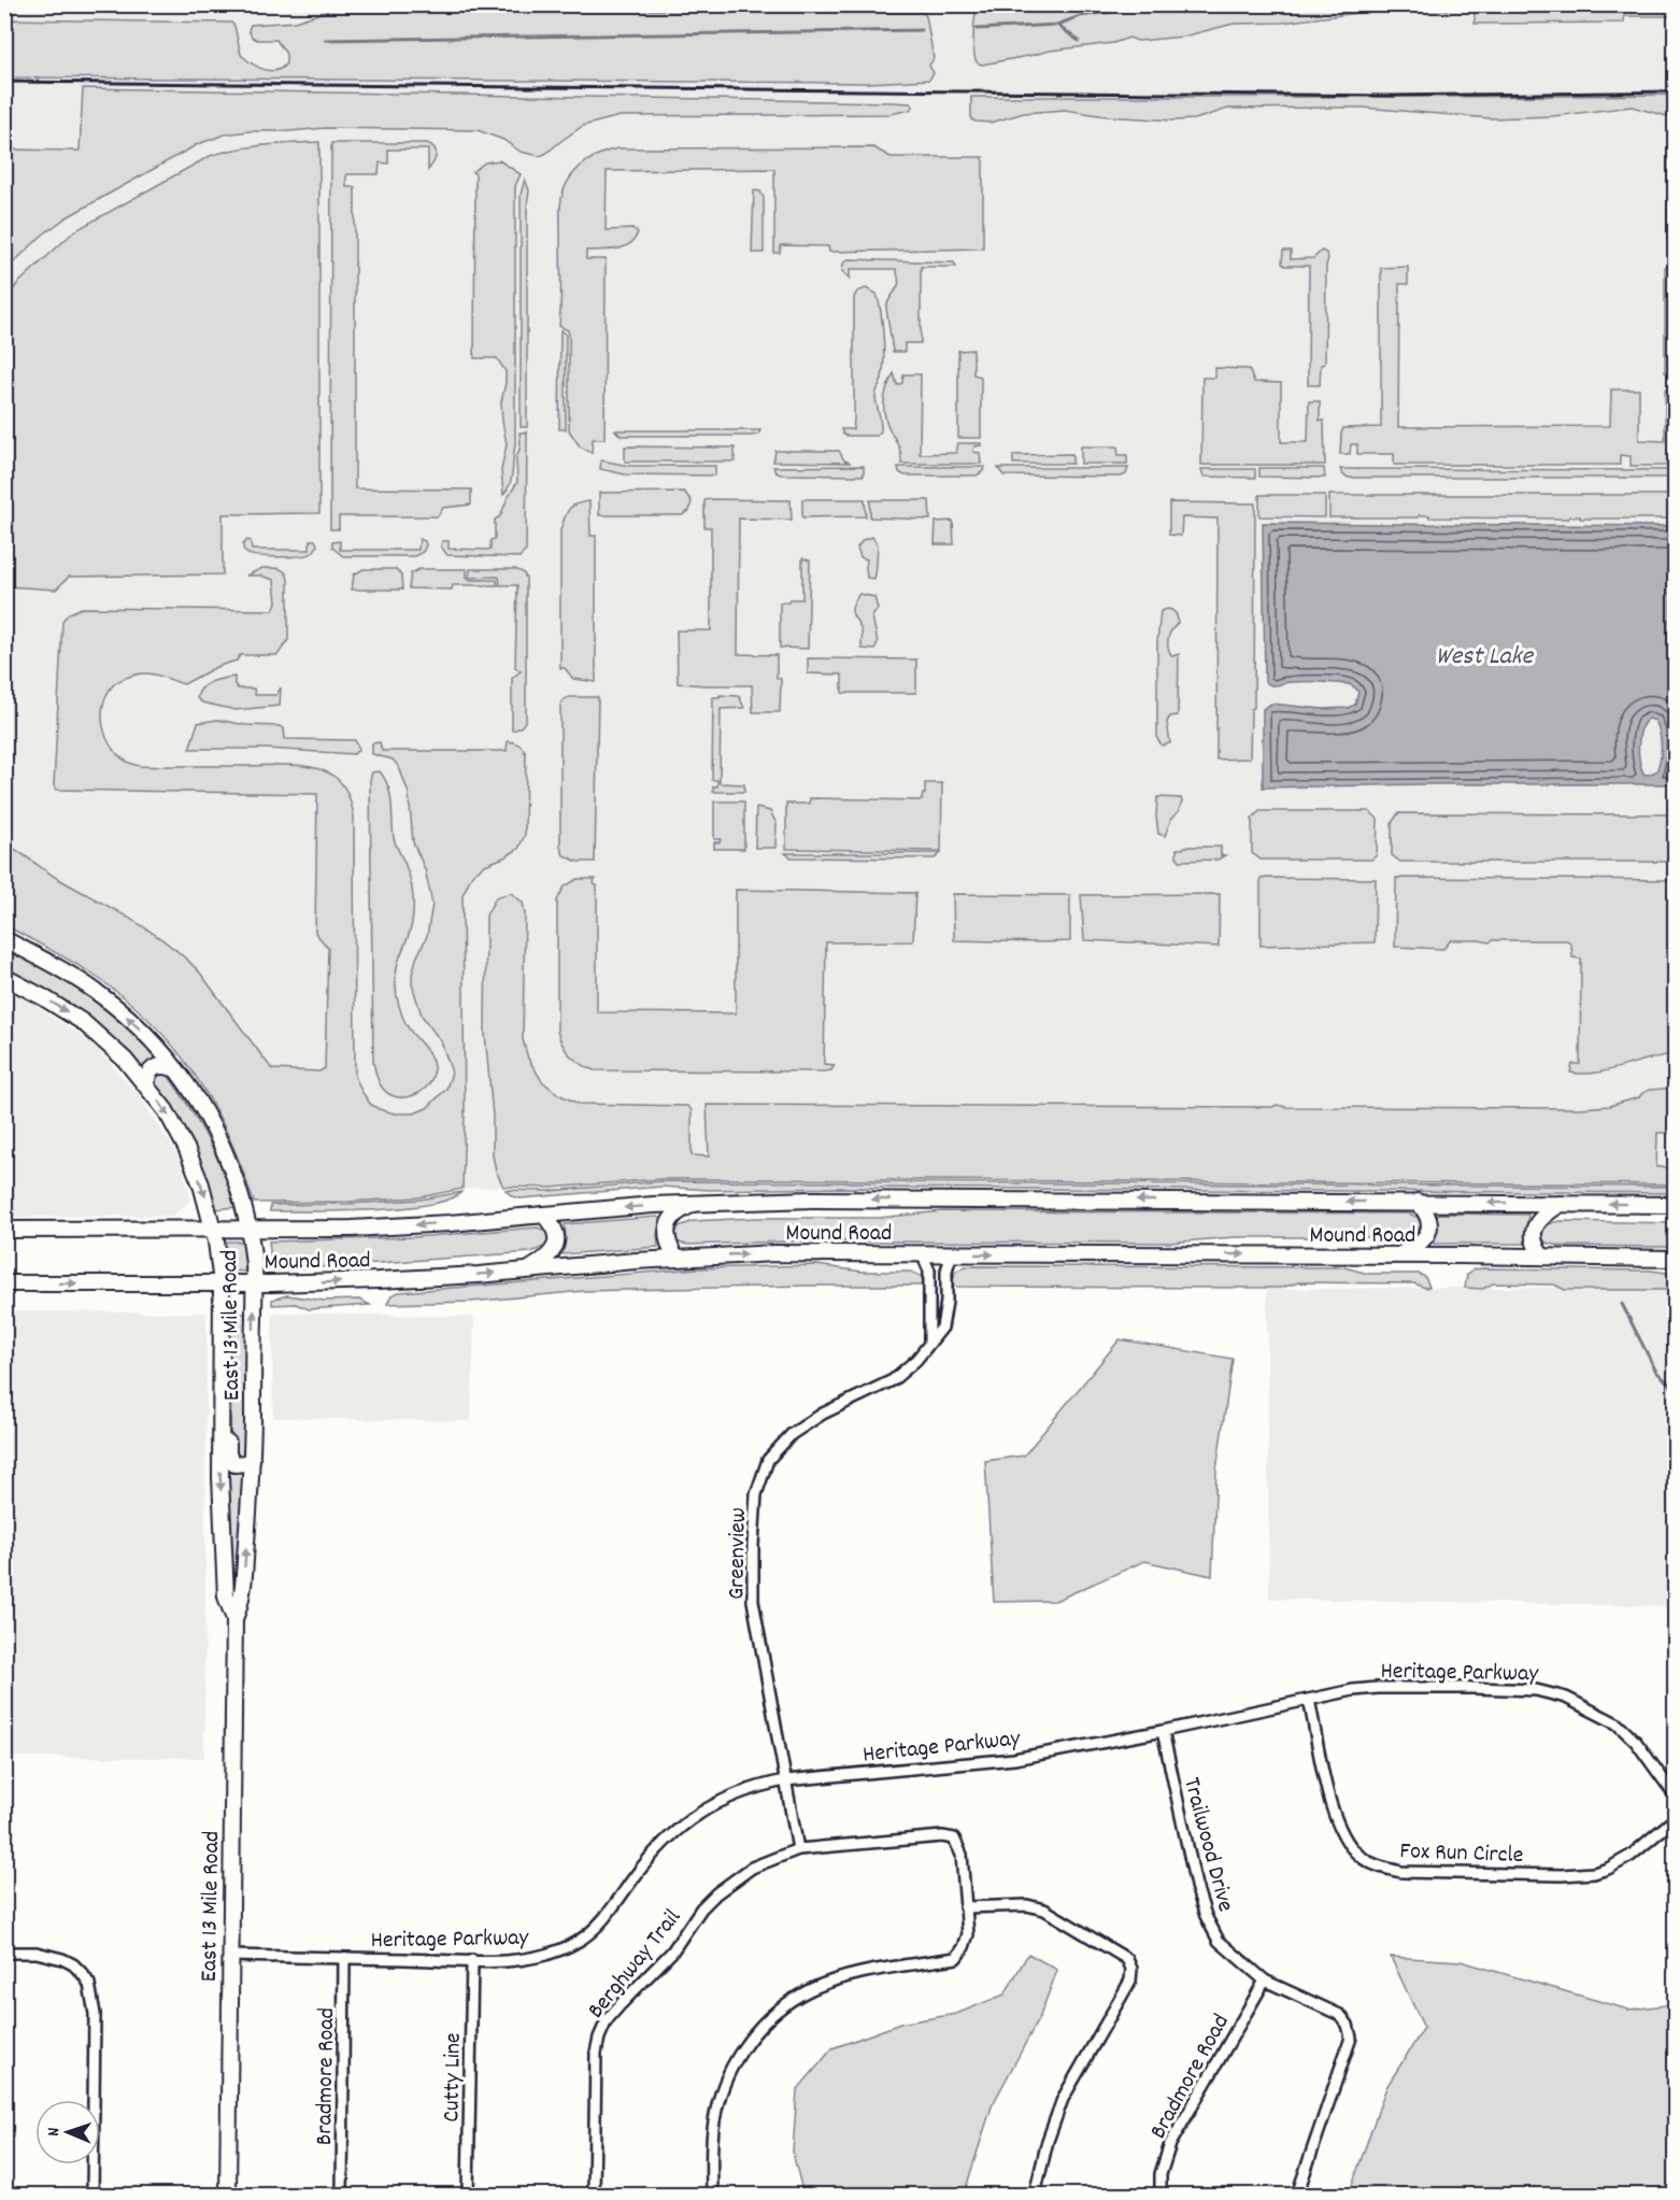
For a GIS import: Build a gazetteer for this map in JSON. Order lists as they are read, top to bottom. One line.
{"streets":{"main road":["Mound Road","East 13 Mile Road"],"street":["Greenview","Heritage Parkway","Trailwood Drive","Fox Run Circle","Berghway Trail","Bradmore Road","Cutty Line"]},"crossings":[["Mound Road","East 13 Mile Road"],["Mound Road","Greenview"],["East 13 Mile Road","Heritage Parkway"],["Greenview","Heritage Parkway"],["Greenview","Berghway Trail"],["Heritage Parkway","Trailwood Drive"],["Heritage Parkway","Fox Run Circle"],["Heritage Parkway","Bradmore Road"],["Heritage Parkway","Cutty Line"],["Trailwood Drive","Bradmore Road"]],"water":["West Lake"],"north":"left"}
